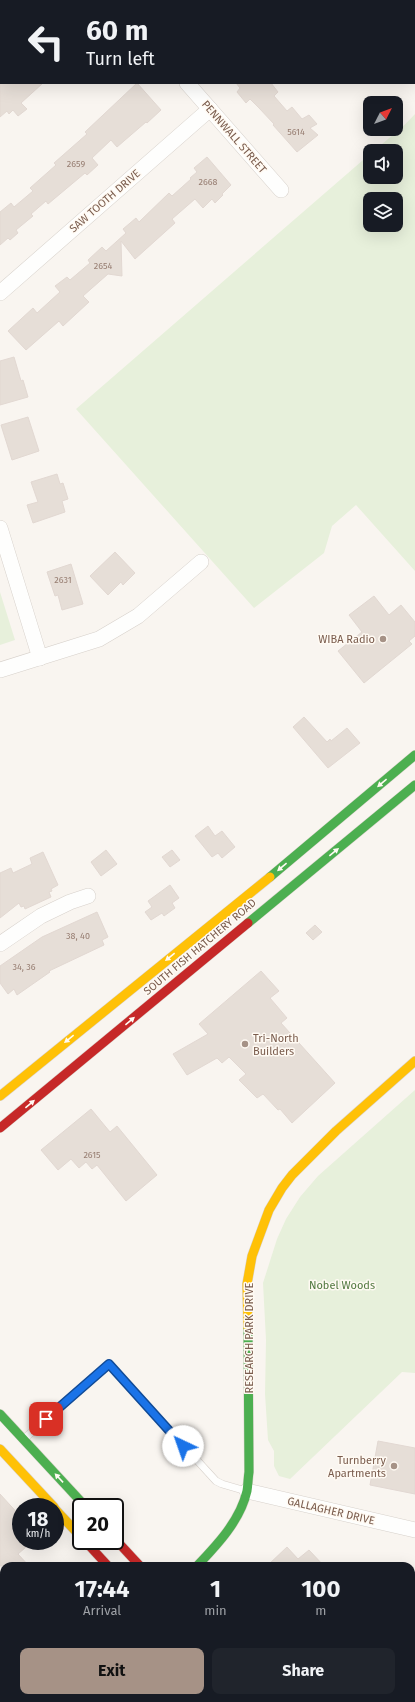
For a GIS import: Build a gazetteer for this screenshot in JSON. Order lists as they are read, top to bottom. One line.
{"streets":{"main road":["SOUTH FISH HATCHERY ROAD","RESEARCH PARK DRIVE"],"street":["PENNWALL STREET","SAW TOOTH DRIVE","GALLAGHER DRIVE"]},"crossings":[["PENNWALL STREET","SAW TOOTH DRIVE"],["RESEARCH PARK DRIVE","GALLAGHER DRIVE"]],"parks":["Nobel Woods"],"places":["WIBA Radio","Tri-North Builders","Turnberry Apartments"],"house_numbers":["5614","2659","2668","2654","2631","38, 40","34, 36","2615"],"north":"top right","page":{"turn":["60 m","Turn left"],"speed":"18 km/h","limit":"20","eta":["17:44","Arrival","1","min","100","m"],"buttons":["Exit","Share"]}}
